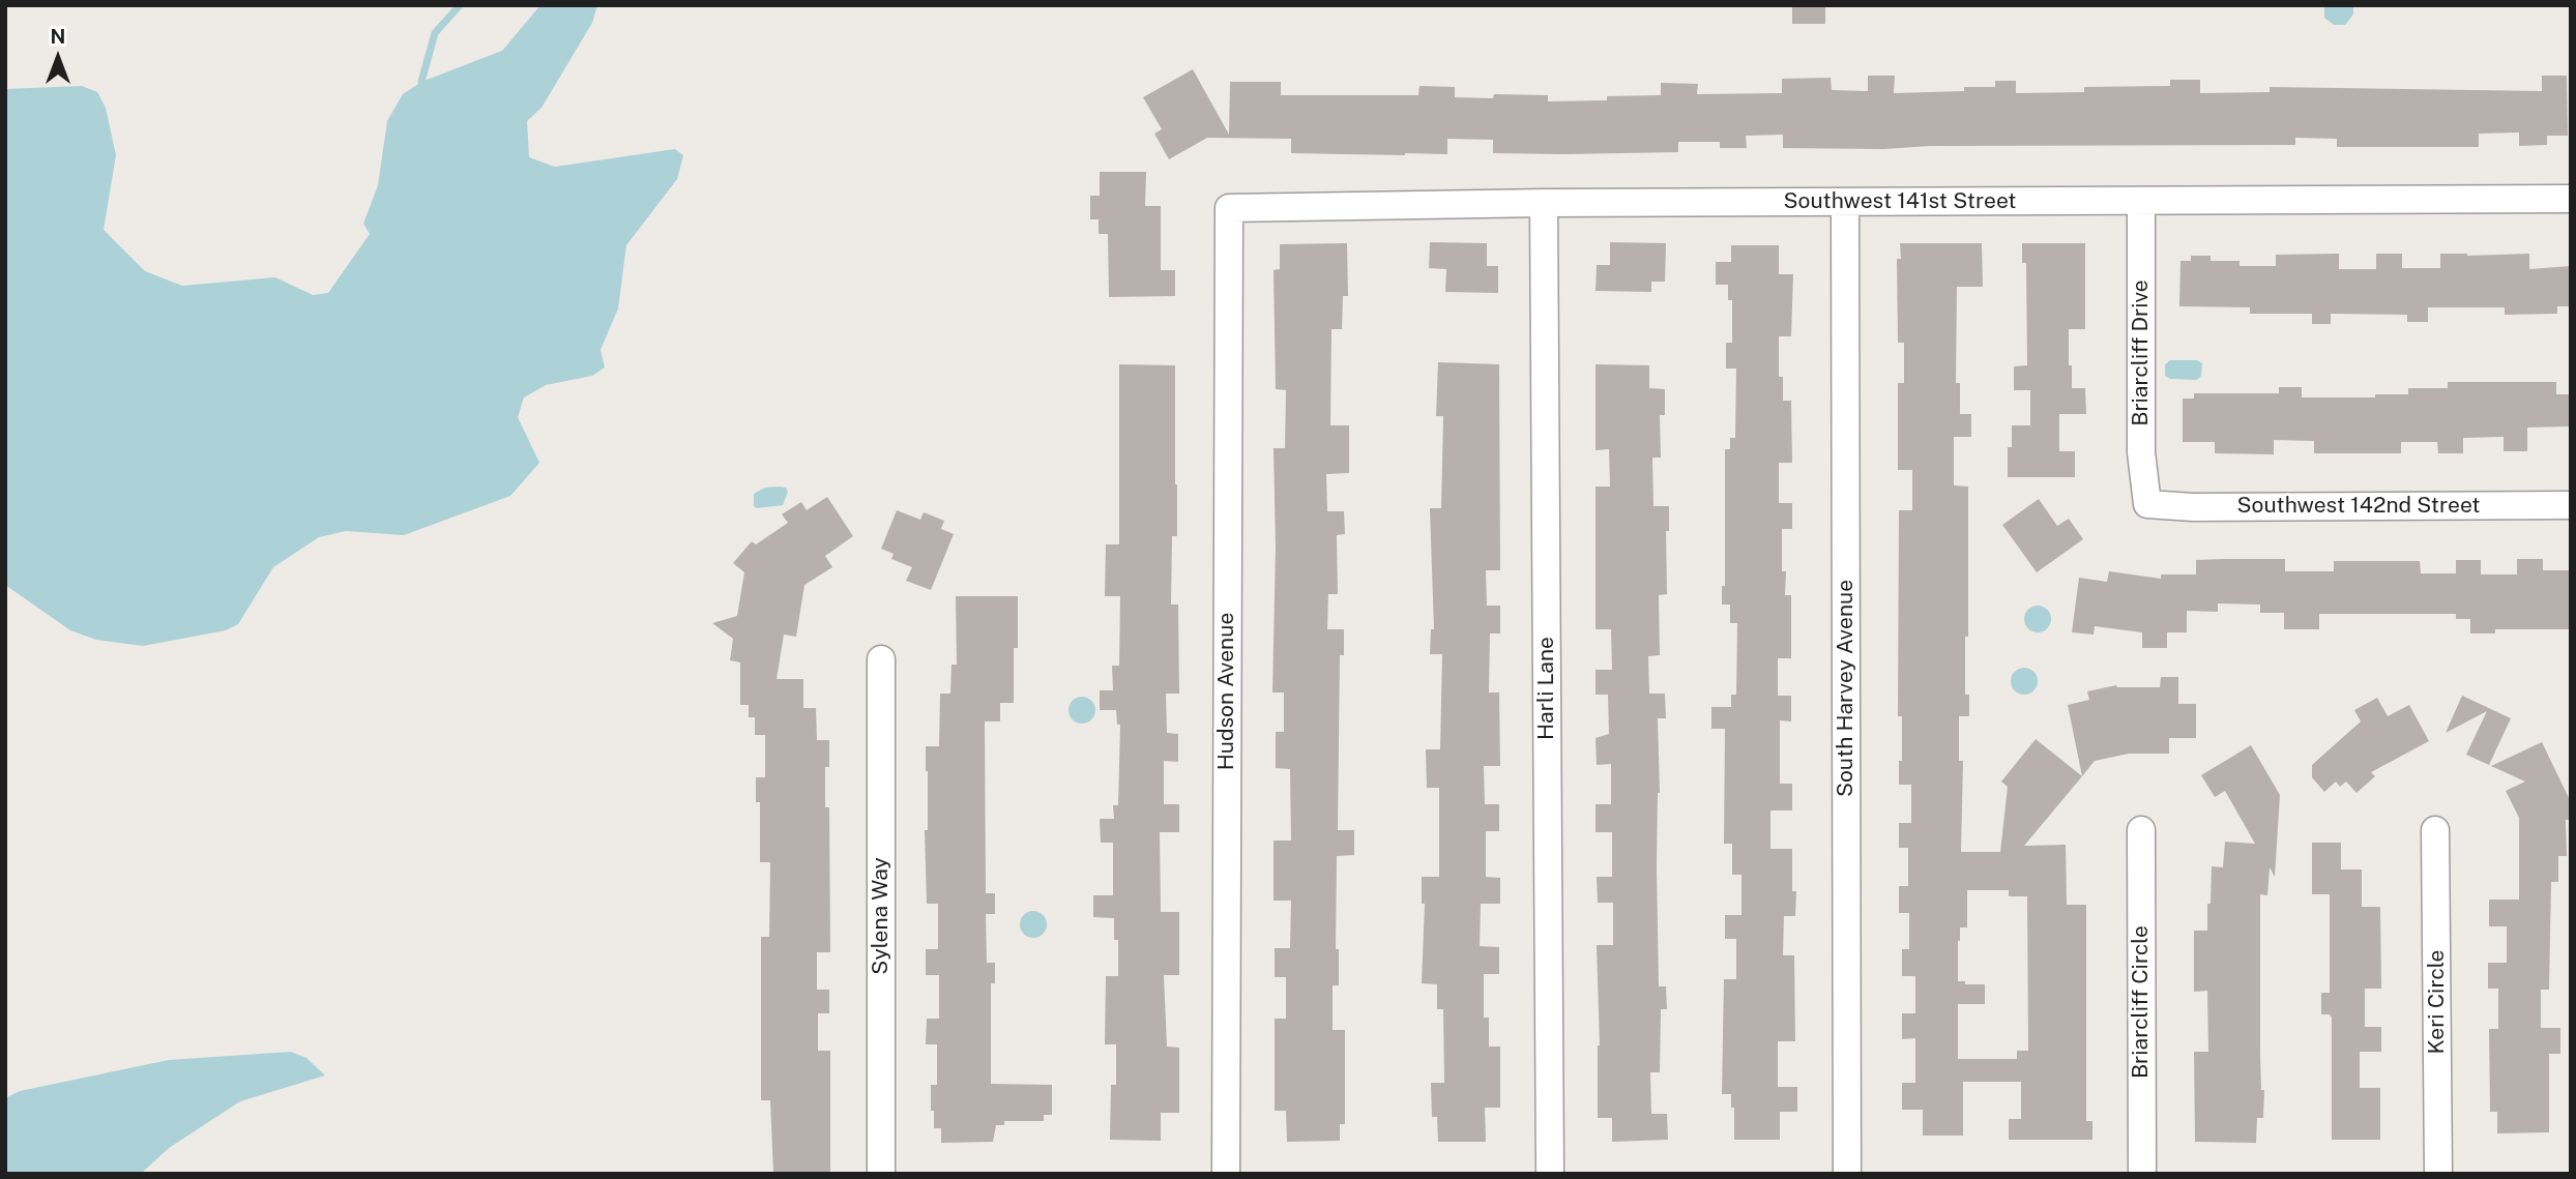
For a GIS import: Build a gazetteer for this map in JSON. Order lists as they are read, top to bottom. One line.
{"streets":{"street":["Southwest 141st Street","Briarcliff Drive","Southwest 142nd Street","Harli Lane","South Harvey Avenue","Hudson Avenue","Sylena Way","Briarcliff Circle","Keri Circle"]},"crossings":[["Southwest 141st Street","Briarcliff Drive"],["Southwest 141st Street","Harli Lane"],["Southwest 141st Street","South Harvey Avenue"],["Southwest 141st Street","Hudson Avenue"],["Briarcliff Drive","Southwest 142nd Street"]],"north":"top"}
